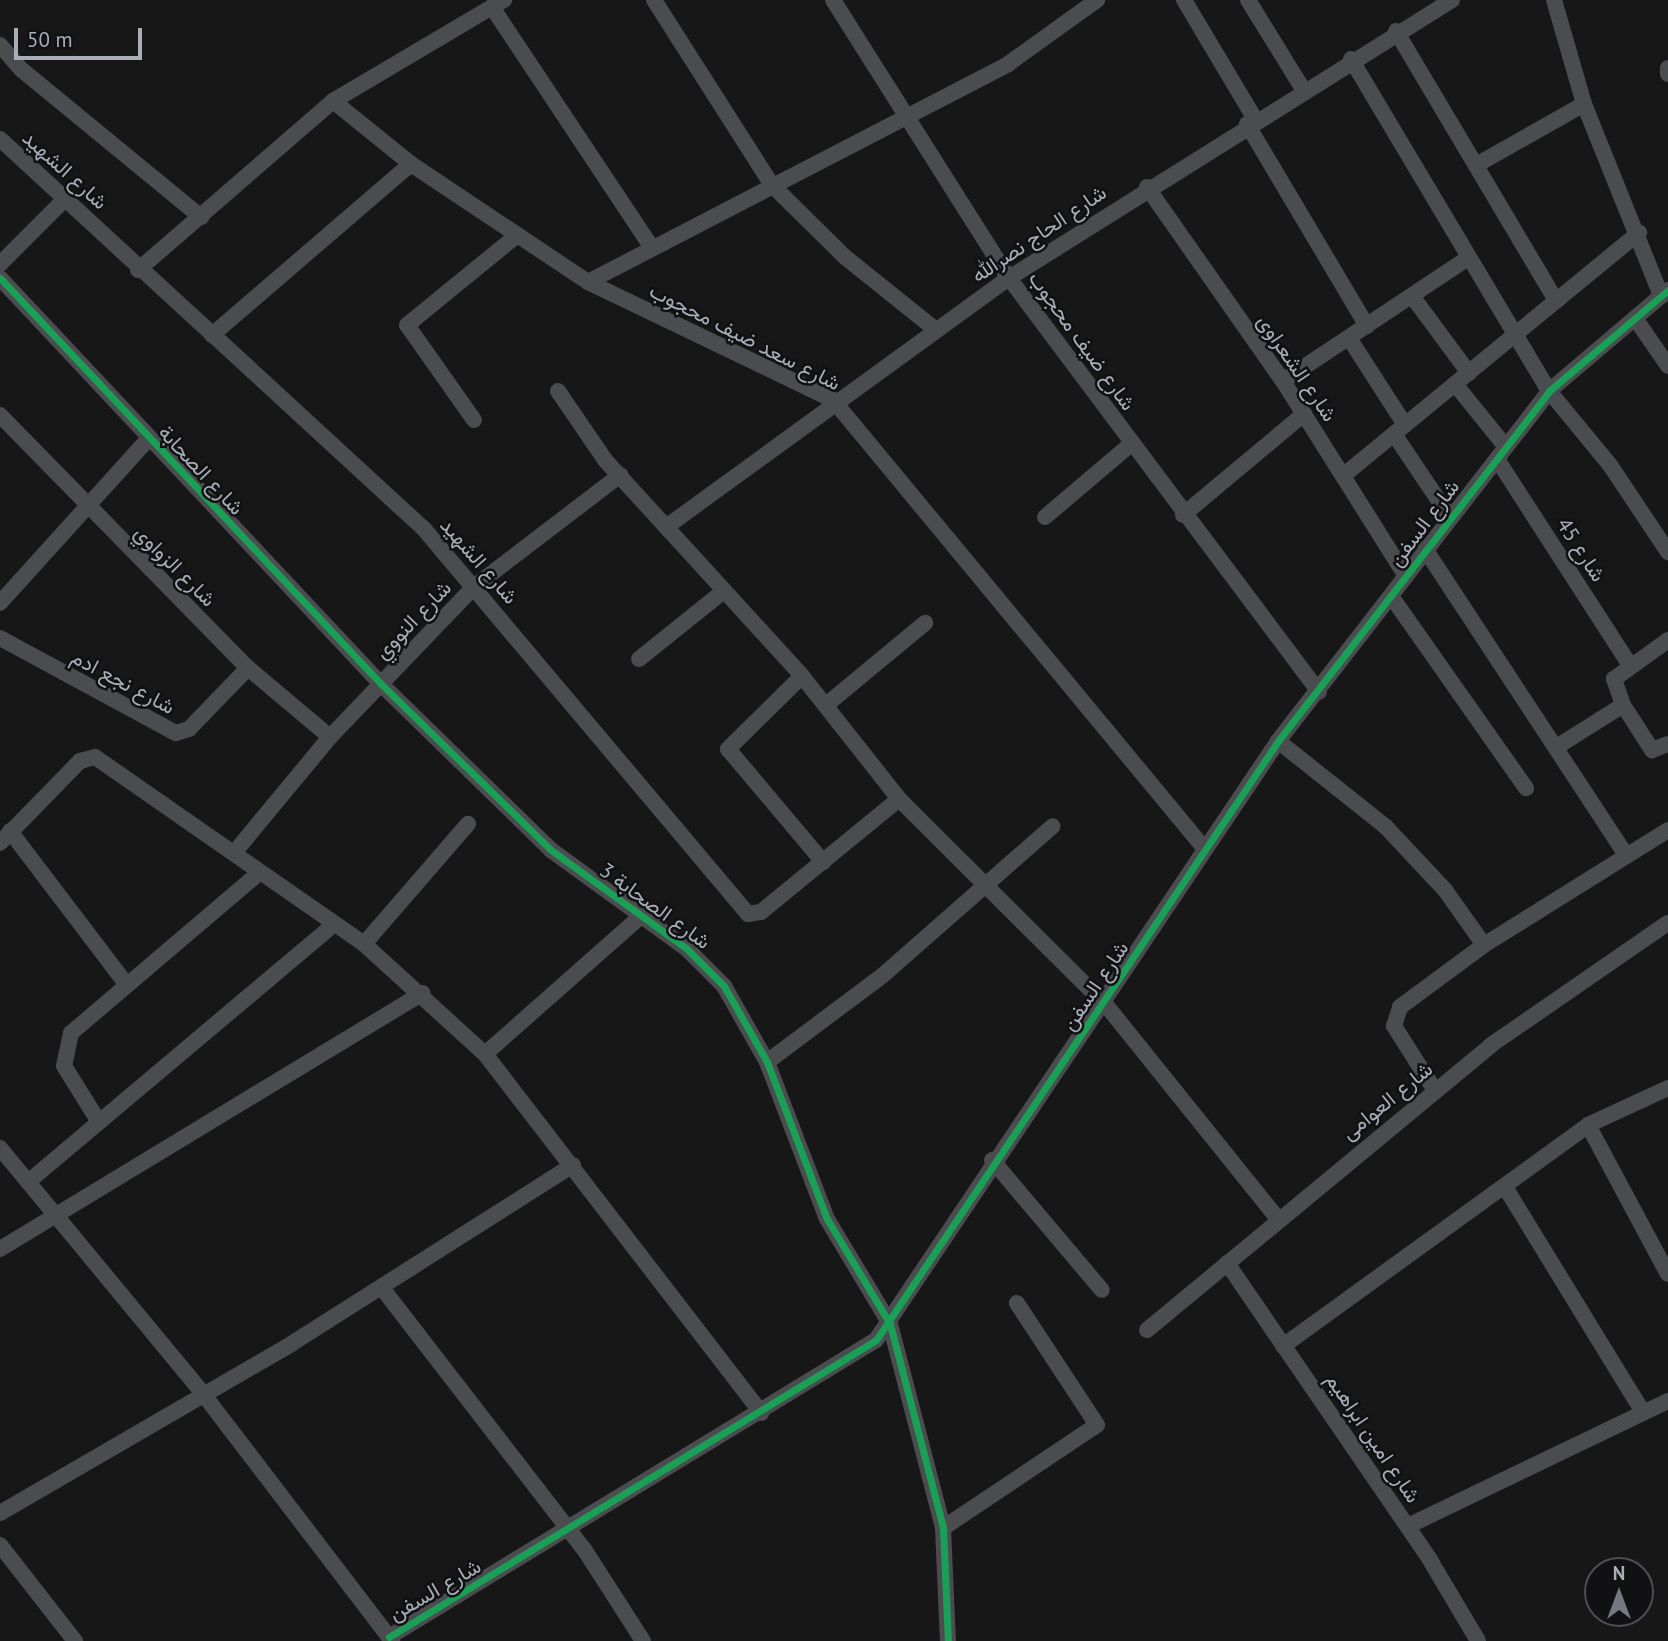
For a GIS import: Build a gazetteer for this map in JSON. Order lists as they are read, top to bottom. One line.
{"streets":{"street":["شارع الشهيد","شارع الحاج نصرالله","شارع سعد ضيف محجوب","شارع ضيف محجوب","شارع الشعراوى","شارع الصحابة","شارع السفن","شارع 45","شارع الزواوي","شارع النووي","شارع نجع ادم","شارع الصحابة 3","شارع العوامى","شارع امين ابراهيم"]},"crossings":[["شارع الشهيد","شارع النووي"],["شارع الحاج نصرالله","شارع سعد ضيف محجوب"],["شارع الحاج نصرالله","شارع ضيف محجوب"],["شارع الحاج نصرالله","شارع الشعراوى"],["شارع سعد ضيف محجوب","شارع السفن"],["شارع ضيف محجوب","شارع السفن"],["شارع الشعراوى","شارع السفن"],["شارع الصحابة","شارع النووي"],["شارع الصحابة","شارع الصحابة 3"],["شارع السفن","شارع 45"],["شارع السفن","شارع الصحابة 3"],["شارع الزواوي","شارع النووي"],["شارع الزواوي","شارع نجع ادم"],["شارع النووي","شارع الصحابة 3"],["شارع العوامى","شارع امين ابراهيم"]],"scale_bar":"50 m","north":"top"}
